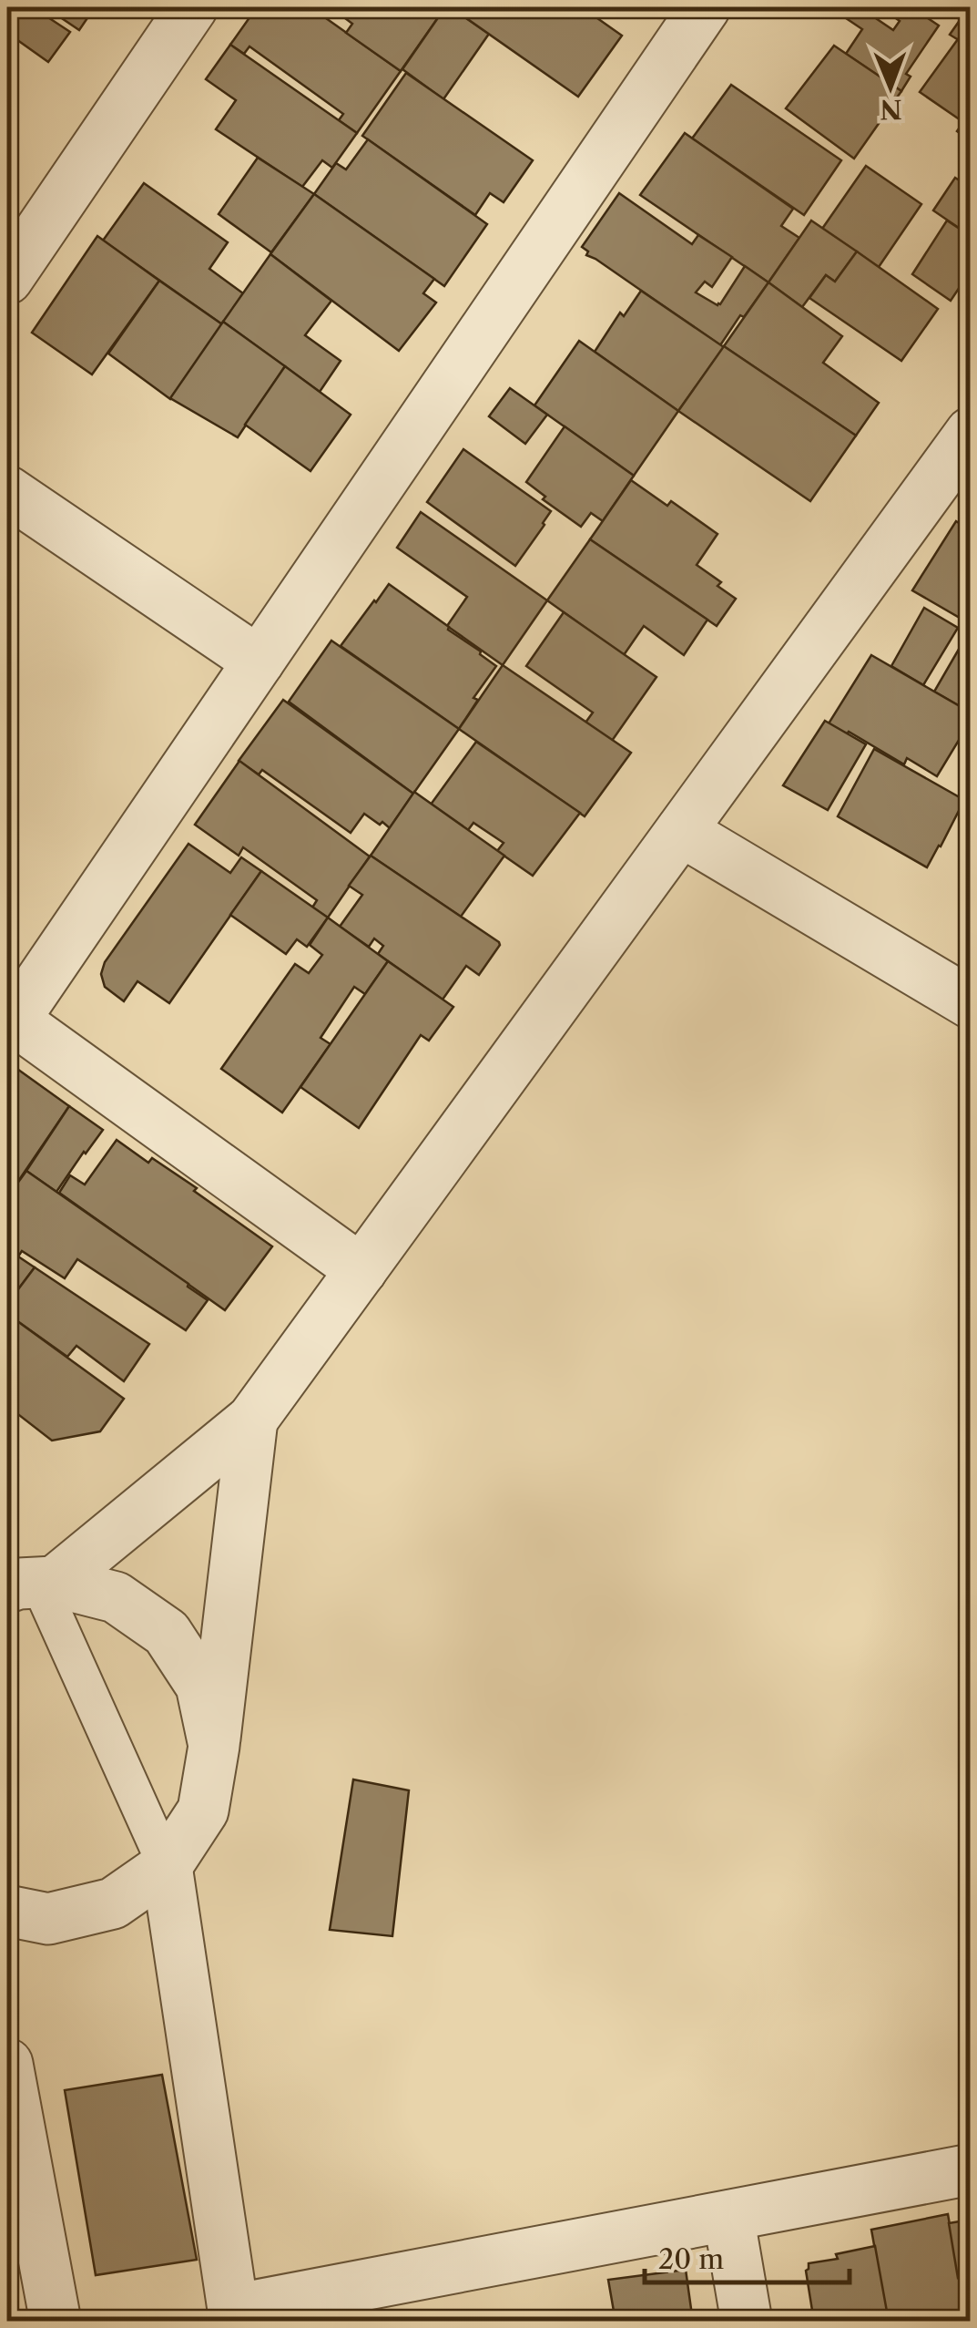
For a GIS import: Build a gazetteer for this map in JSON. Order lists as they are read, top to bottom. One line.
{"scale_bar":"20 m","north":"bottom"}
